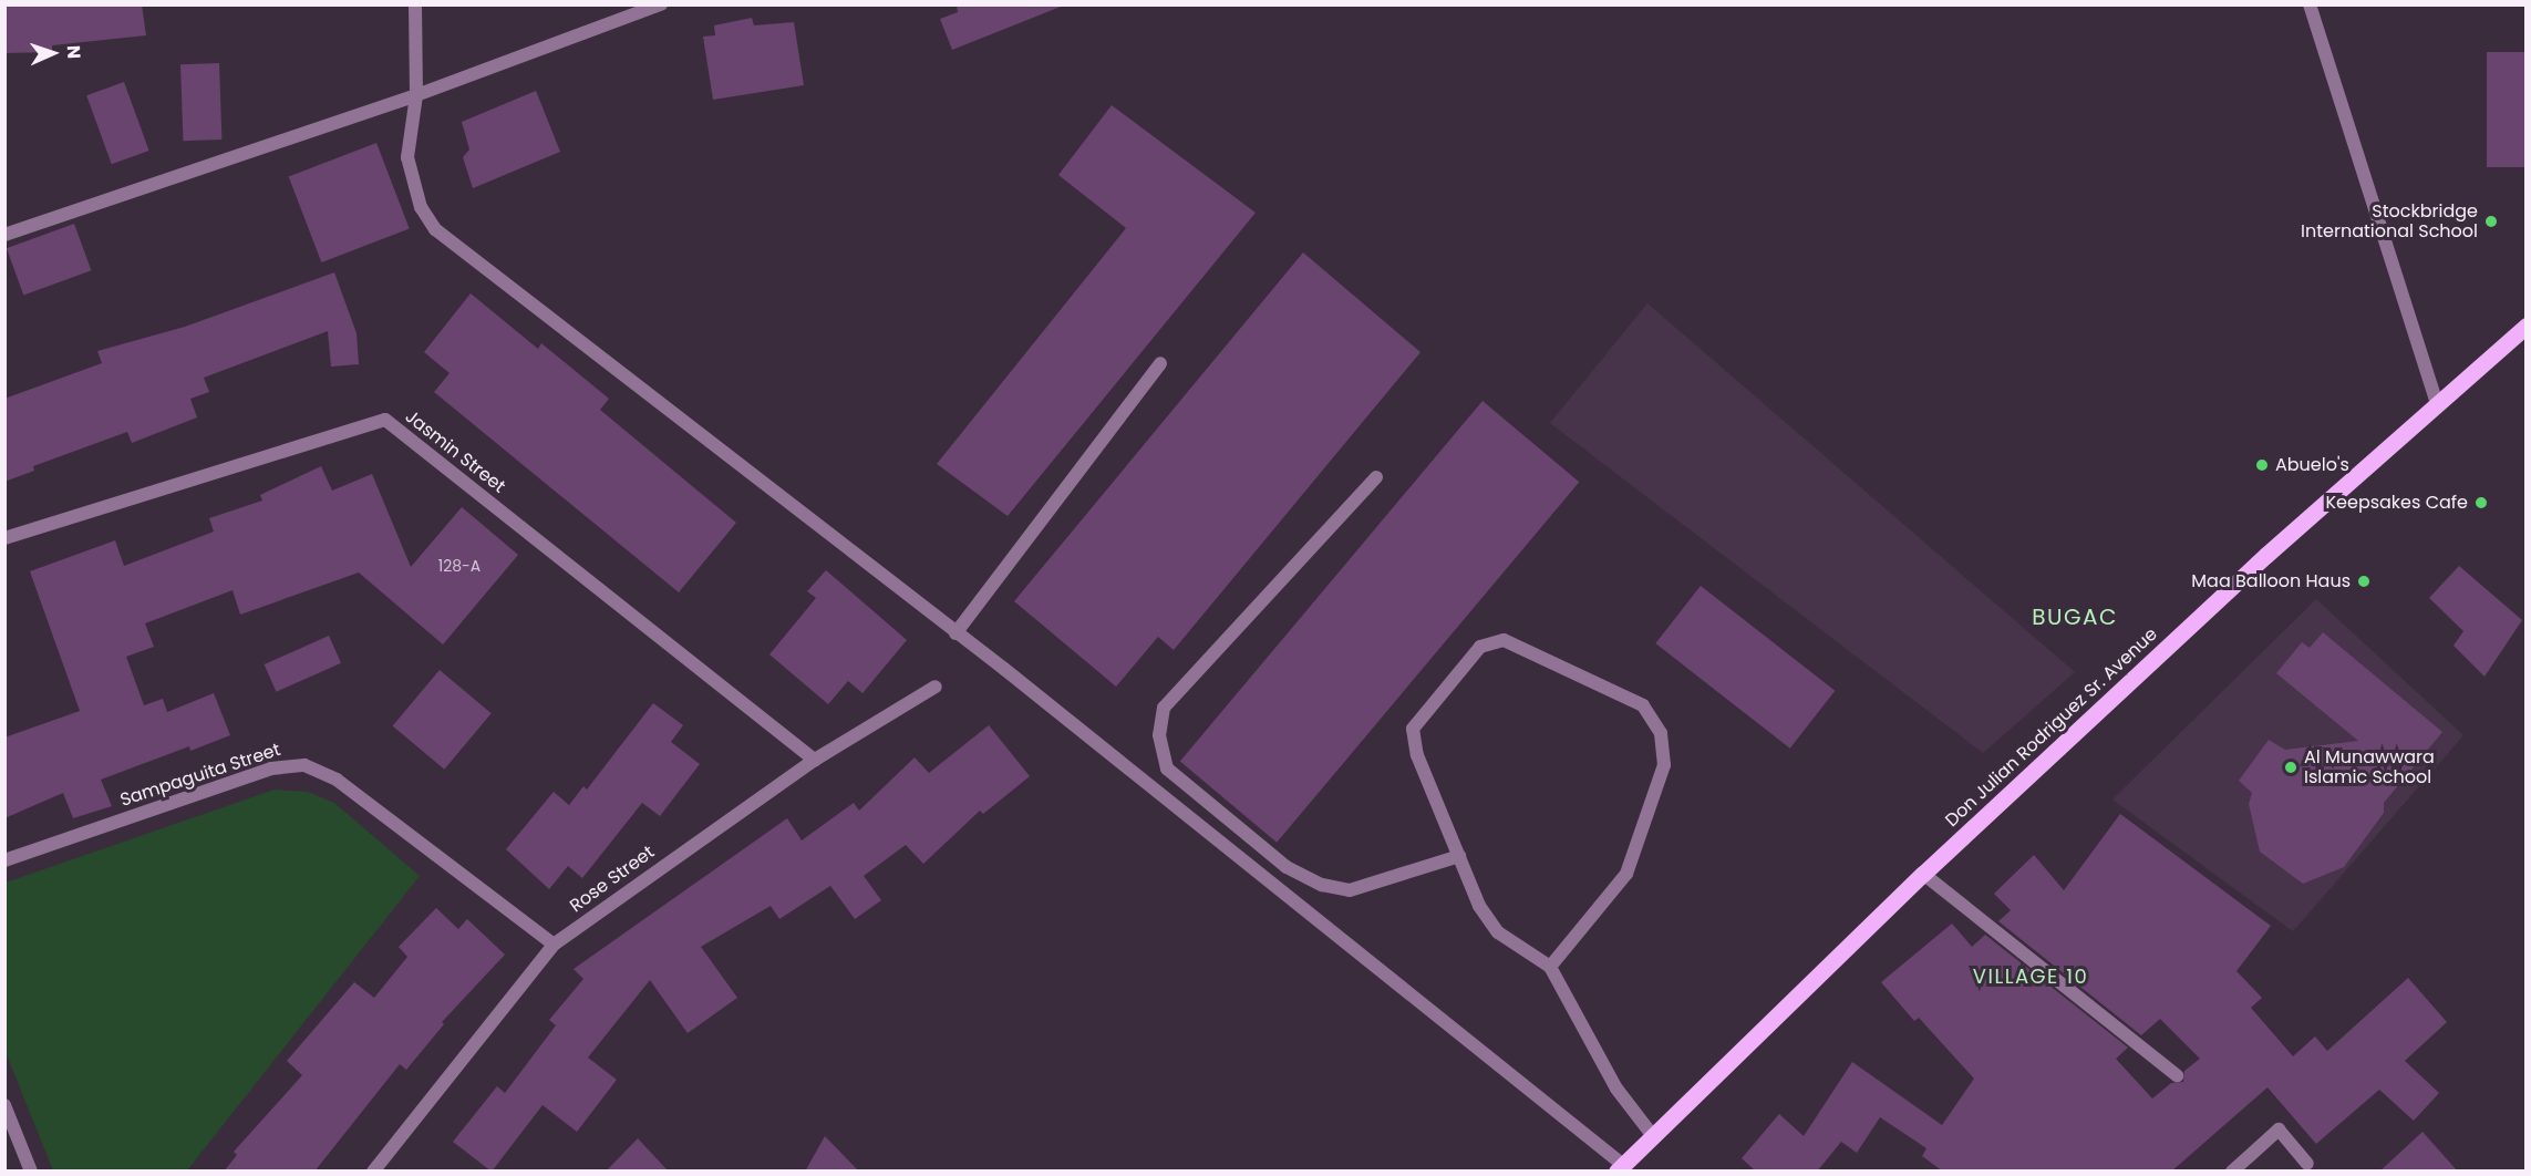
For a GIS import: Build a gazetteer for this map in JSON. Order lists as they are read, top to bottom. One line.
{"streets":{"main road":["Don Julian Rodriguez Sr. Avenue"],"street":["Jasmin Street","Sampaguita Street","Rose Street"]},"crossings":[["Jasmin Street","Rose Street"],["Sampaguita Street","Rose Street"]],"districts":["BUGAC","VILLAGE 10"],"places":["Stockbridge International School","Abuelo's","Keepsakes Cafe","Maa Balloon Haus","Al Munawwara Islamic School"],"house_numbers":["128-A"],"north":"right"}
